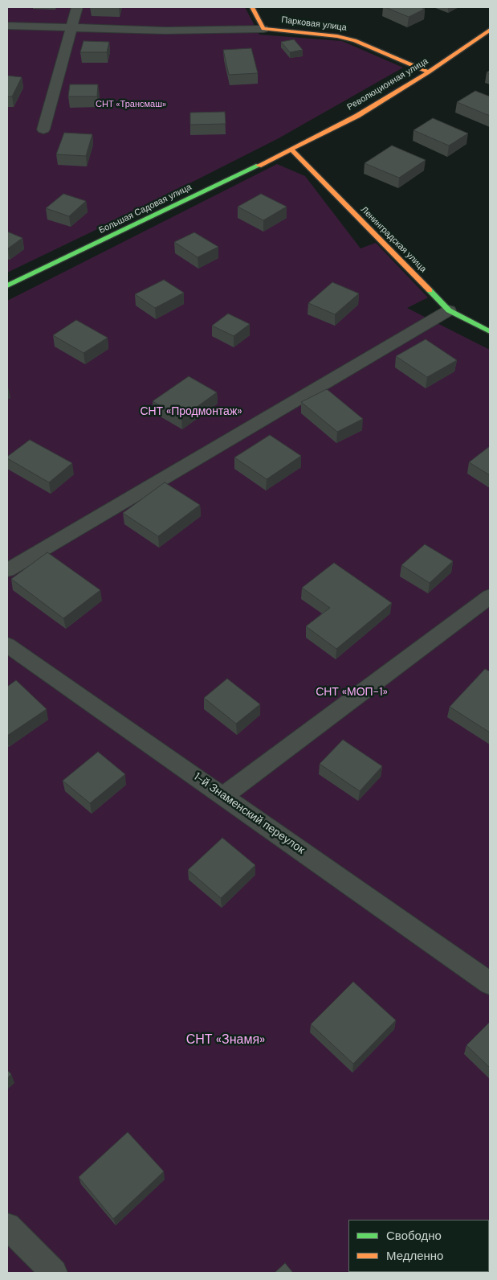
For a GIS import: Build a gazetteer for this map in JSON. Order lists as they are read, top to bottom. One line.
{"streets":{"street":["Парковая улица","Революционная улица","Большая Садовая улица","Ленинградская улица"],"lane":["1-й Знаменский переулок"]},"crossings":[["Парковая улица","Революционная улица"],["Революционная улица","Большая Садовая улица"],["Революционная улица","Ленинградская улица"],["Большая Садовая улица","Ленинградская улица"]],"parks":["СНТ «Трансмаш»","СНТ «Продмонтаж»","СНТ «МОП-1»","СНТ «Знамя»"],"legend":["Свободно","Медленно"]}
